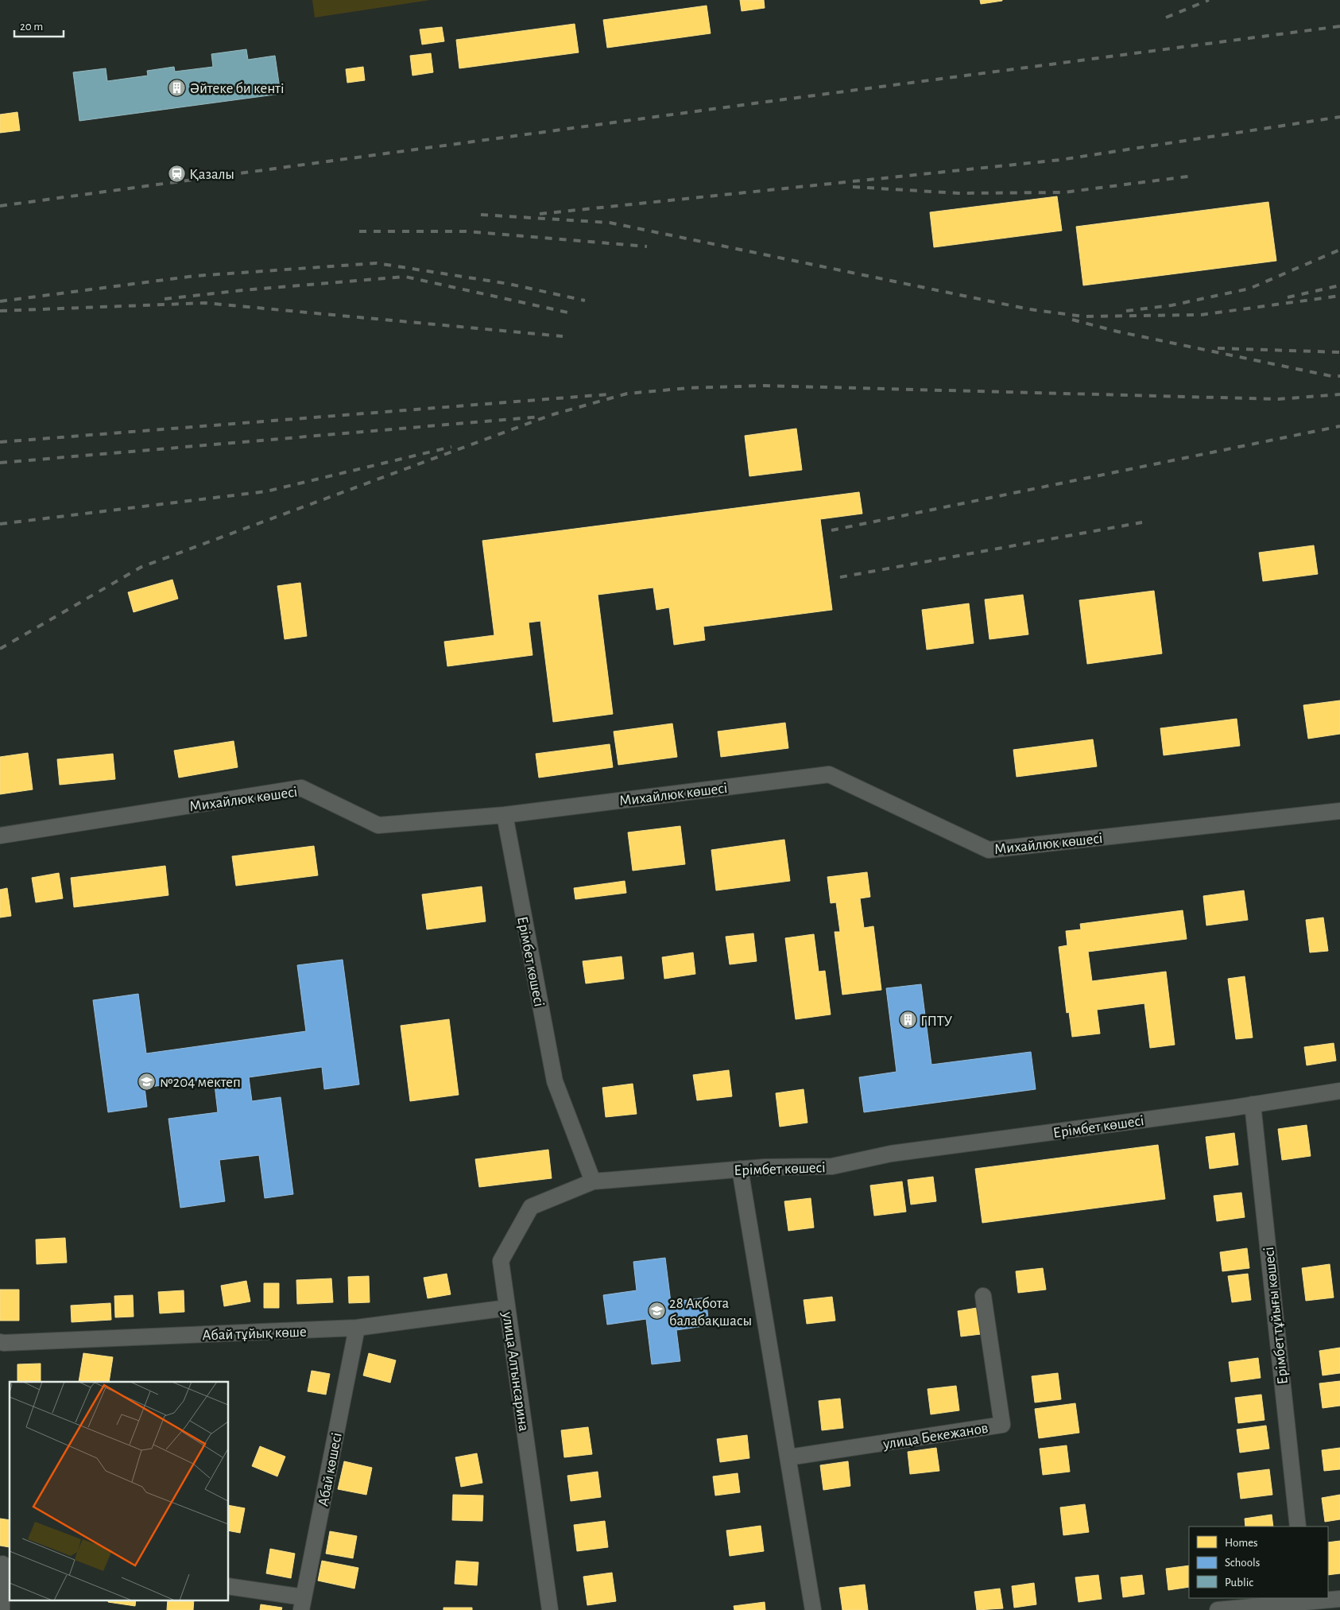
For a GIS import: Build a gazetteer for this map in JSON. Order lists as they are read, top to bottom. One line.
{"streets":{"street":["Михайлюк көшесі","Ерімбет көшесі","Ерімбет тұйығы көшесі","Абай тұйық көше","улица Алтынсарина","улица Бекежанов","Абай көшесі"]},"crossings":[["Михайлюк көшесі","Ерімбет көшесі"],["Ерімбет көшесі","Ерімбет тұйығы көшесі"],["Ерімбет көшесі","улица Алтынсарина"],["Абай тұйық көше","улица Алтынсарина"],["Абай тұйық көше","Абай көшесі"]],"places":{"building":["Әйтеке би кенті","ГПТУ"],"station":["Қазалы"],"school or university":["№204 мектеп","28 Ақбота балабақшасы"]},"legend":["Homes","Schools","Public"],"scale_bar":"20 m"}
